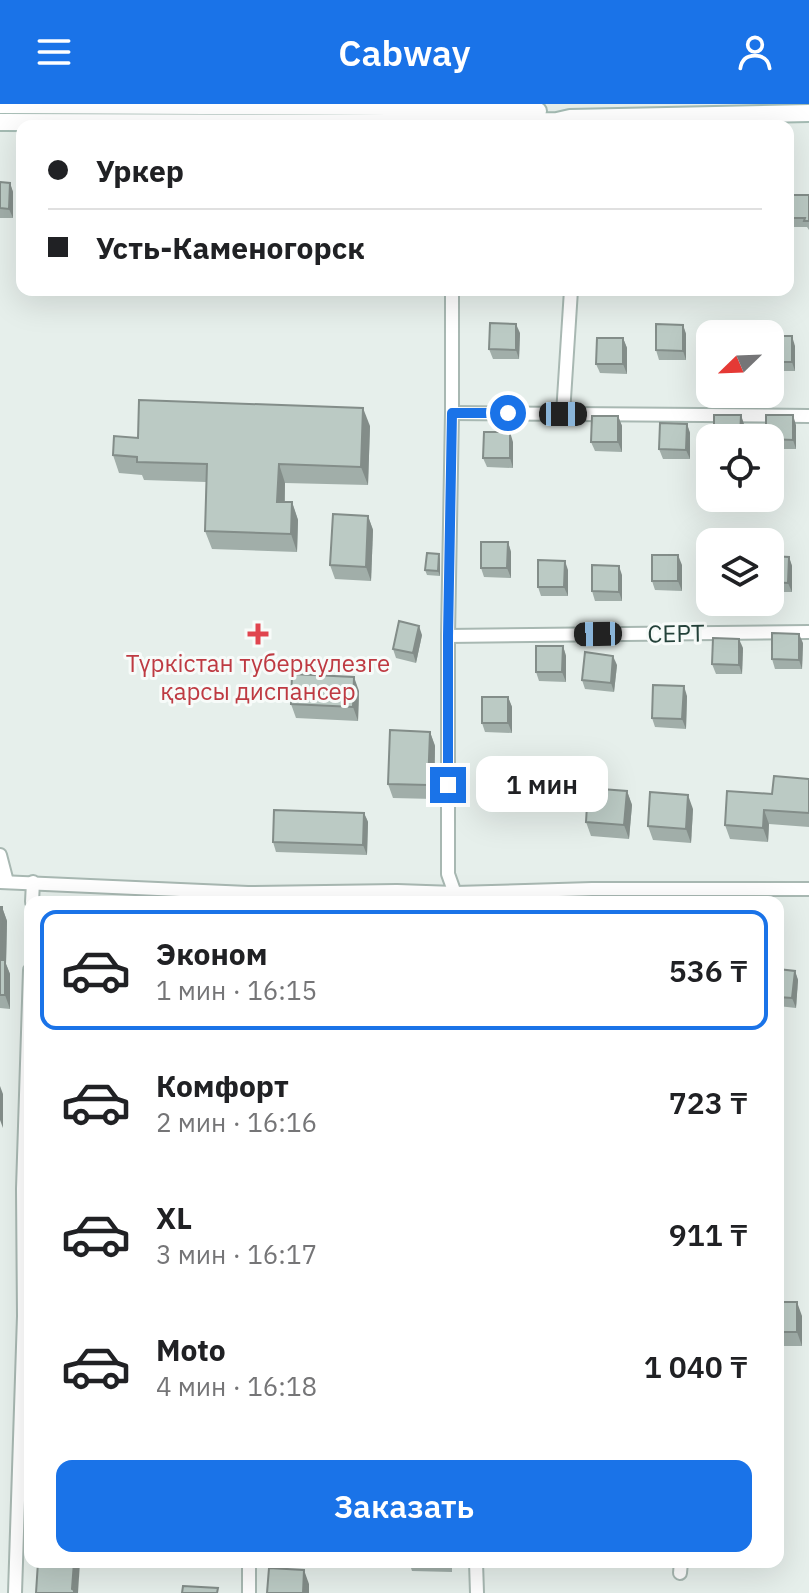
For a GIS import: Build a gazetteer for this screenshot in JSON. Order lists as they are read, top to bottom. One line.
{"streets":{"street":["СЕРТ"]},"places":{"health":["Түркістан туберкулезге қарсы диспансер"]},"north":"bottom left","page":{"header":"Cabway","banner":["Уркер","Усть-Каменогорск"],"bubble":"1 мин","list":[{"name":"Эконом","note":"1 мин · 16:15","value":"536 ₸"},{"name":"Комфорт","note":"2 мин · 16:16","value":"723 ₸"},{"name":"XL","note":"3 мин · 16:17","value":"911 ₸"},{"name":"Moto","note":"4 мин · 16:18","value":"1 040 ₸"}],"buttons":"Заказать"}}
